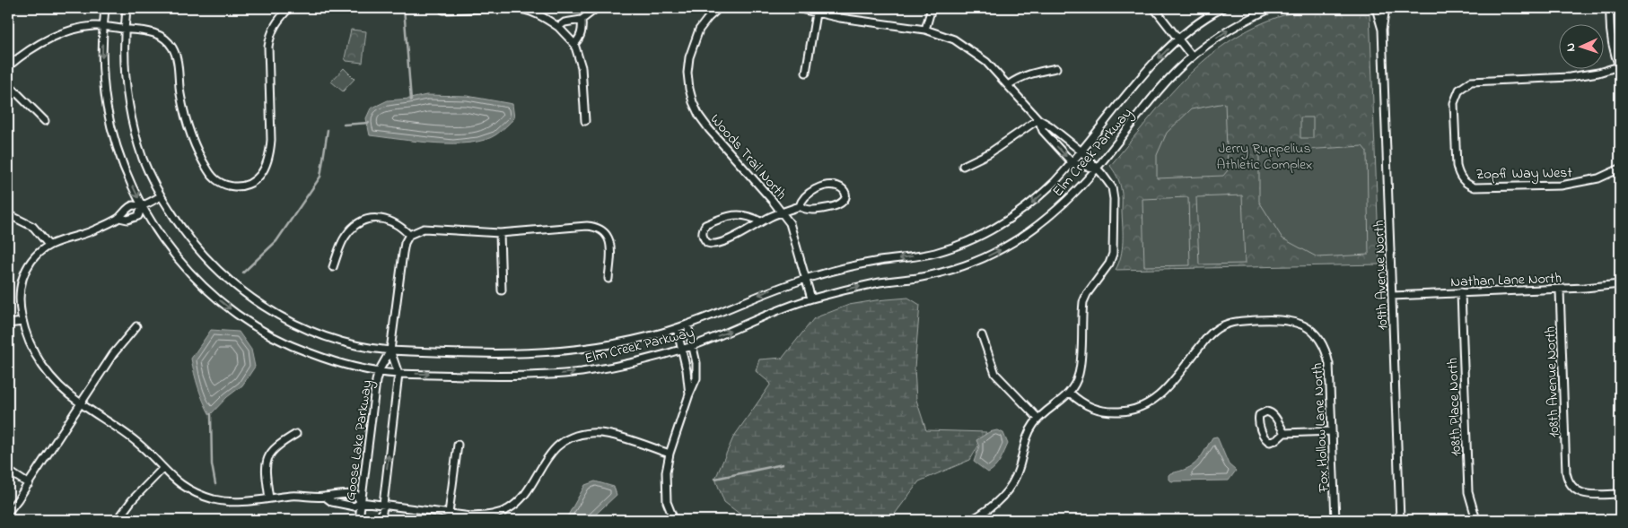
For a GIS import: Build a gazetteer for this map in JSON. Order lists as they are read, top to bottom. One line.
{"streets":{"street":["Elm Creek Parkway","Woods Trail North","Zopfi Way West","109th Avenue North","Nathan Lane North","108th Avenue North","108th Place North","Fox Hollow Lane North","Goose Lake Parkway"]},"crossings":[["Elm Creek Parkway","Woods Trail North"],["Elm Creek Parkway","Goose Lake Parkway"],["109th Avenue North","Nathan Lane North"],["Nathan Lane North","108th Avenue North"],["Nathan Lane North","108th Place North"]],"parks":["Jerry Ruppelius Athletic Complex"],"north":"left"}
